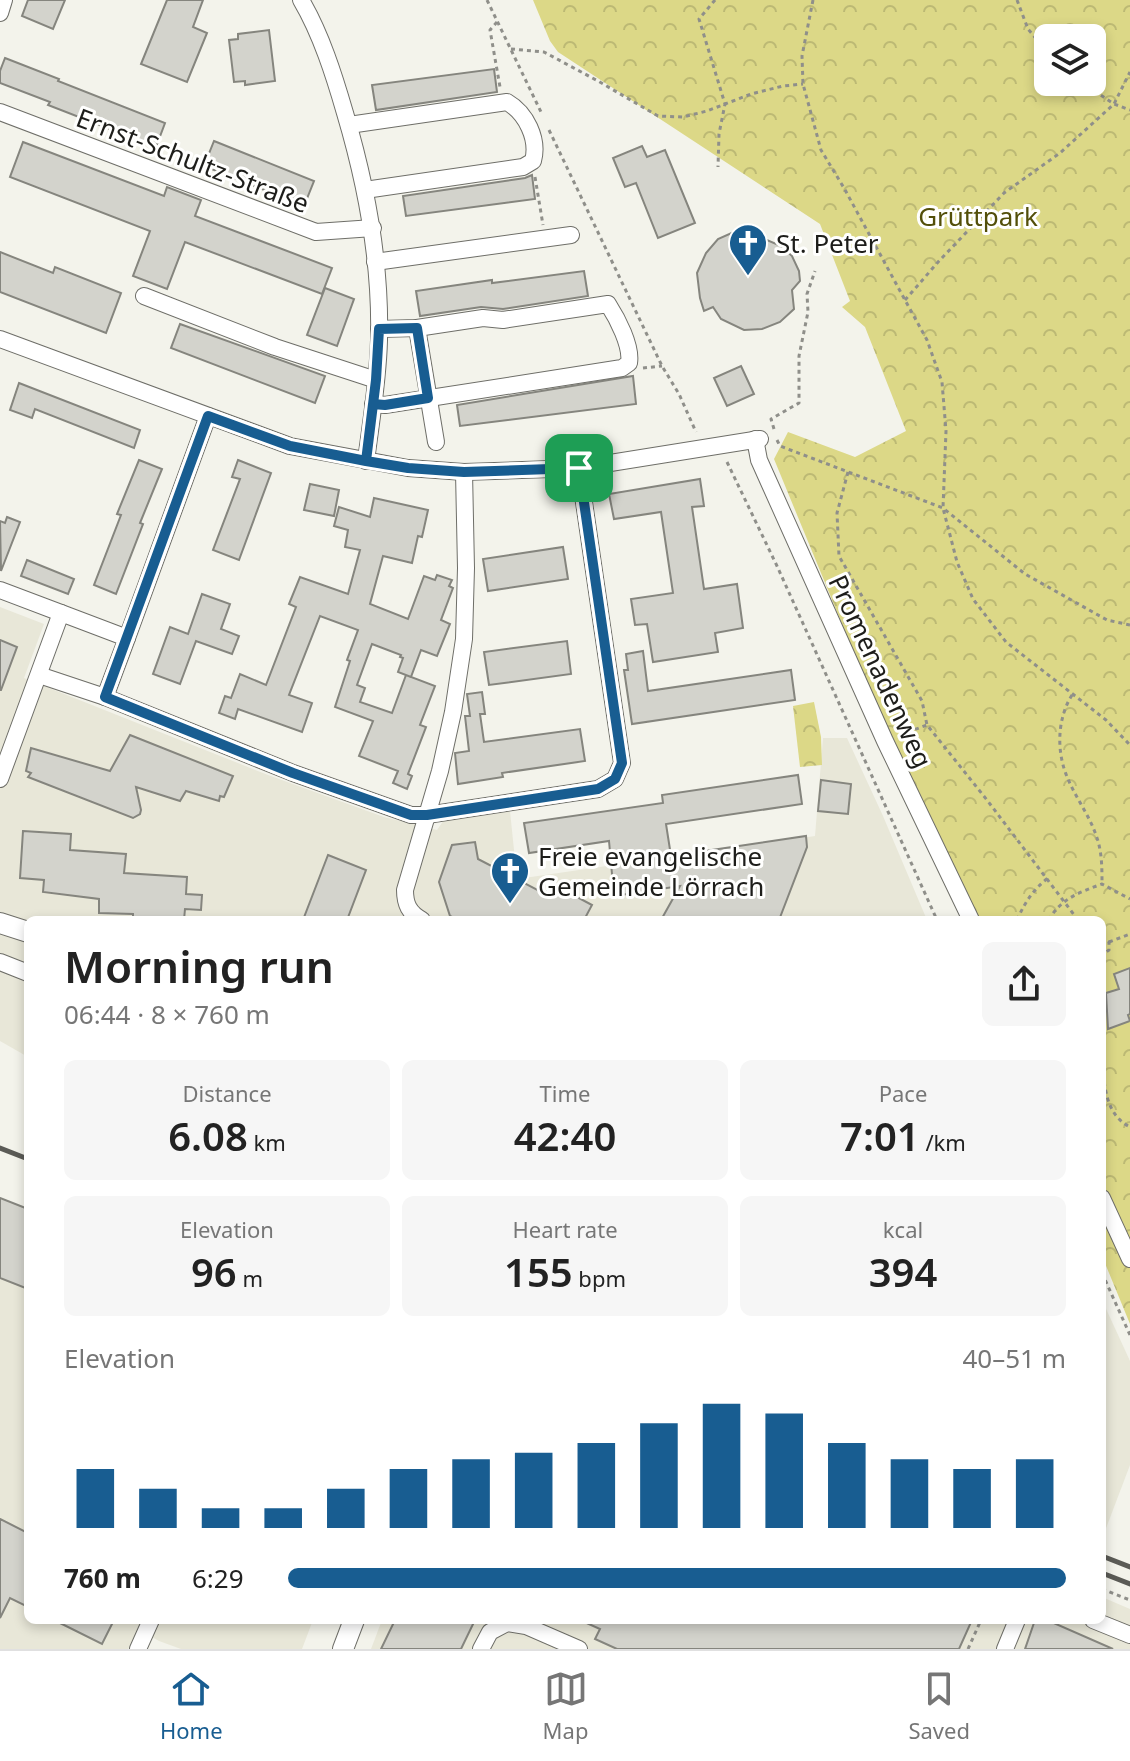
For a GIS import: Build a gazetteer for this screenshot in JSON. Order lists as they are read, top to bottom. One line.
{"streets":{"street":["Ernst-Schultz-Straße","Promenadenweg"]},"parks":["Grüttpark"],"places":{"church":["St. Peter","Freie evangelische Gemeinde Lörrach"]},"page":{"heading":["Morning run","06:44 · 8 × 760 m"],"stats":[["Distance","6.08 km"],["Time","42:40"],["Pace","7:01 /km"],["Elevation","96 m"],["Heart rate","155 bpm"],["kcal","394"]],"chart":["Elevation","40–51 m"],"list":[{"name":"760 m","note":"6:29"}],"tabs":["Home","Map","Saved"]}}
